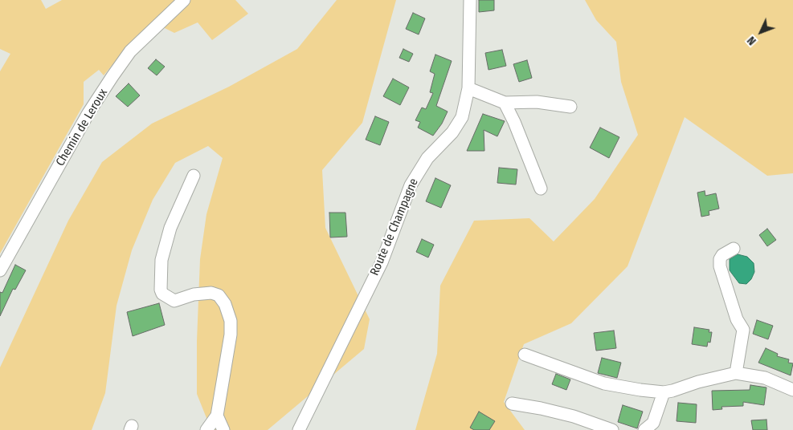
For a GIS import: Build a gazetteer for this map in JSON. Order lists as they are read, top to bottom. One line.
{"streets":{"street":["Chemin de Leroux","Route de Champagne"]},"north":"bottom left"}
